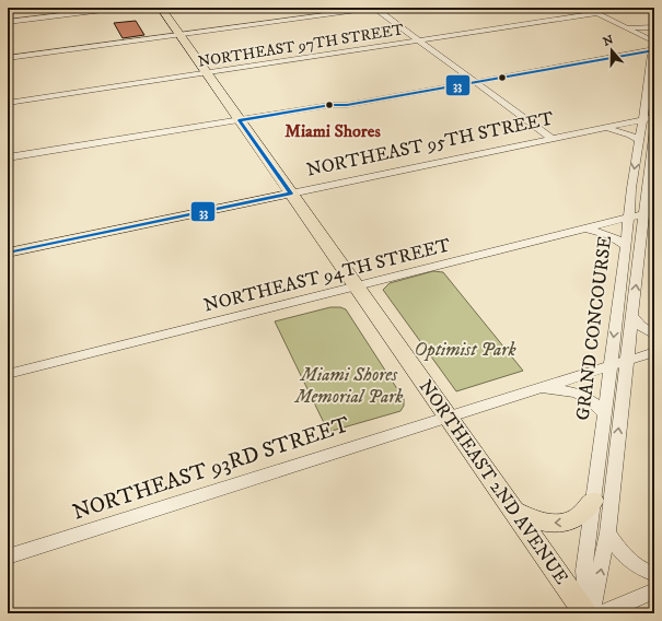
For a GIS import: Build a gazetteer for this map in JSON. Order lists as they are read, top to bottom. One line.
{"streets":{"main road":["NORTHEAST 95TH STREET","NORTHEAST 2ND AVENUE"],"street":["NORTHEAST 97TH STREET","NORTHEAST 94TH STREET","GRAND CONCOURSE","NORTHEAST 93RD STREET"]},"crossings":[["NORTHEAST 97TH STREET","NORTHEAST 2ND AVENUE"],["NORTHEAST 95TH STREET","GRAND CONCOURSE"],["NORTHEAST 95TH STREET","NORTHEAST 2ND AVENUE"],["NORTHEAST 94TH STREET","GRAND CONCOURSE"],["NORTHEAST 94TH STREET","NORTHEAST 2ND AVENUE"],["GRAND CONCOURSE","NORTHEAST 93RD STREET"],["NORTHEAST 93RD STREET","NORTHEAST 2ND AVENUE"]],"districts":["Miami Shores"],"parks":["Optimist Park","Miami Shores Memorial Park"],"lines":["transit line 33"],"north":"top"}
